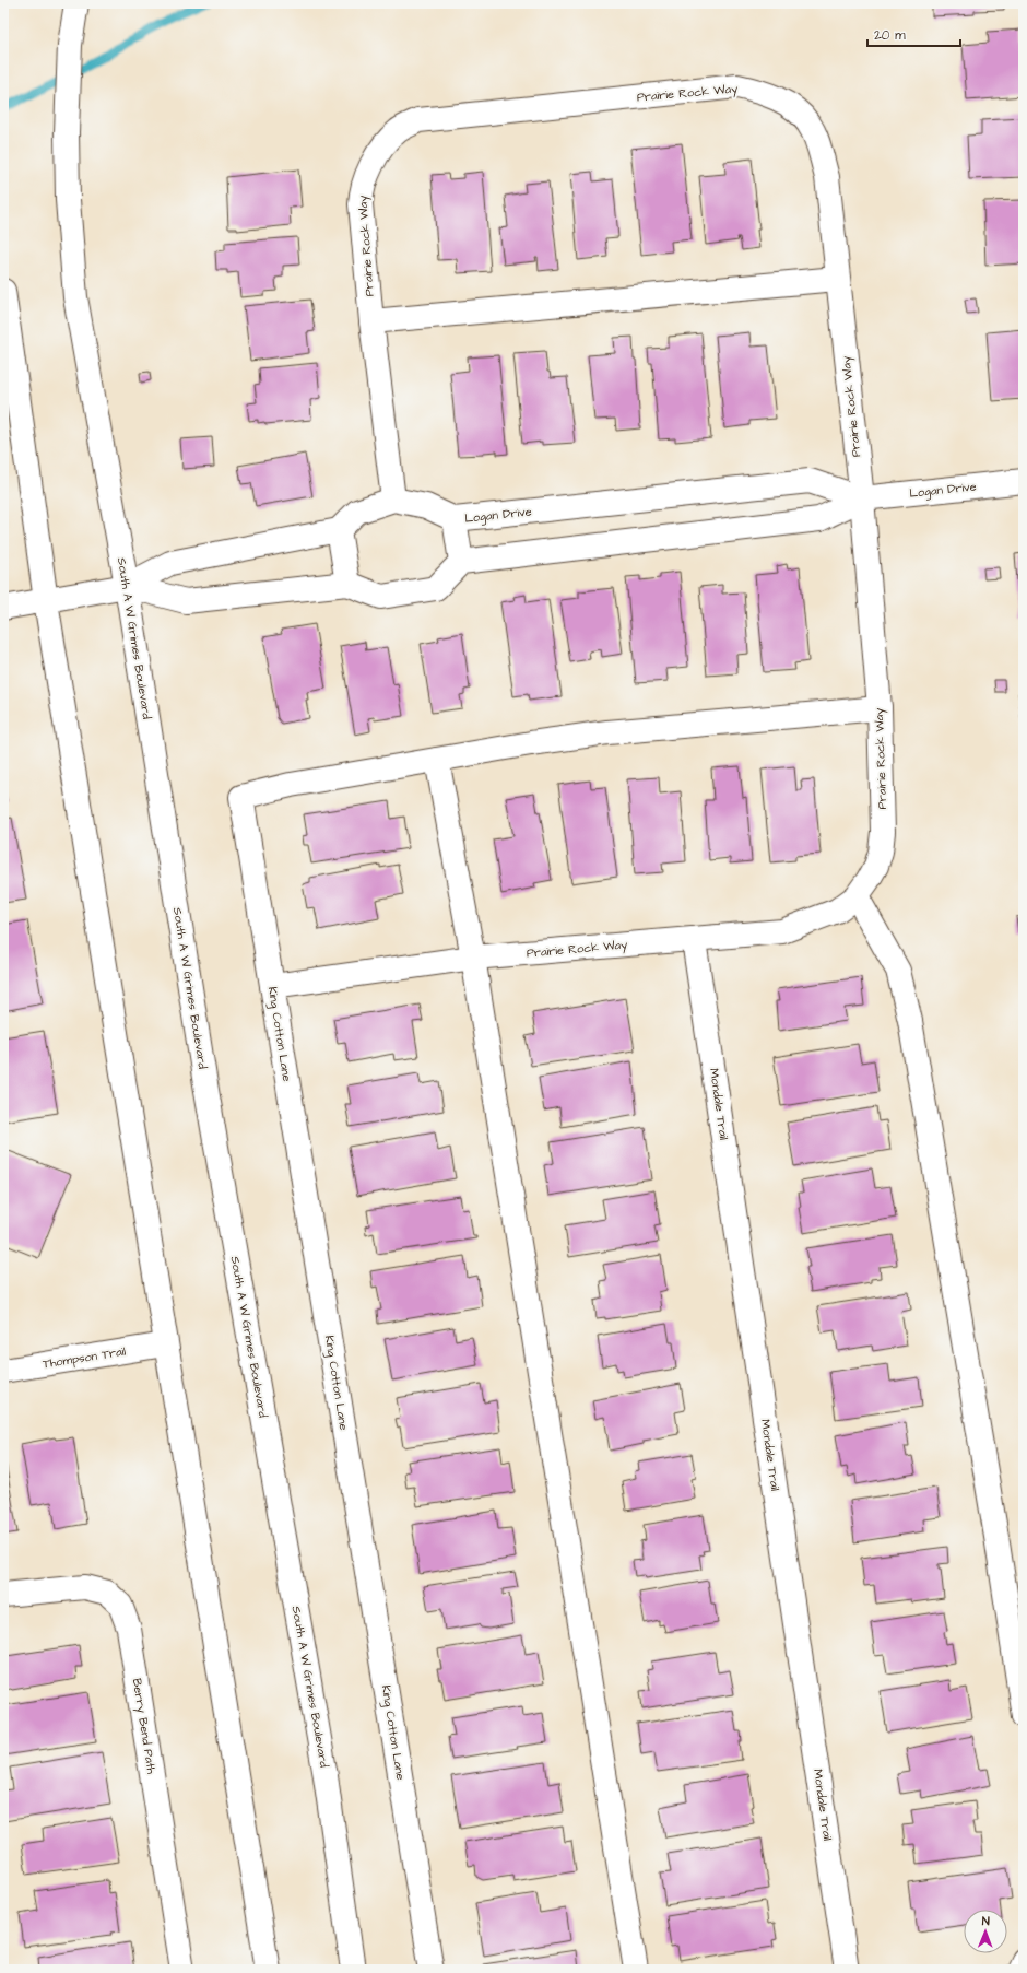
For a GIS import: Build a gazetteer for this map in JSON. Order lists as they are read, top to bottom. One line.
{"streets":{"street":["Prairie Rock Way","Logan Drive","South A W Grimes Boulevard","King Cotton Lane","Mondale Trail","Thompson Trail","Berry Bend Path"]},"crossings":[["Prairie Rock Way","Logan Drive"],["Prairie Rock Way","King Cotton Lane"],["Prairie Rock Way","Mondale Trail"]],"scale_bar":"20 m","north":"top"}
